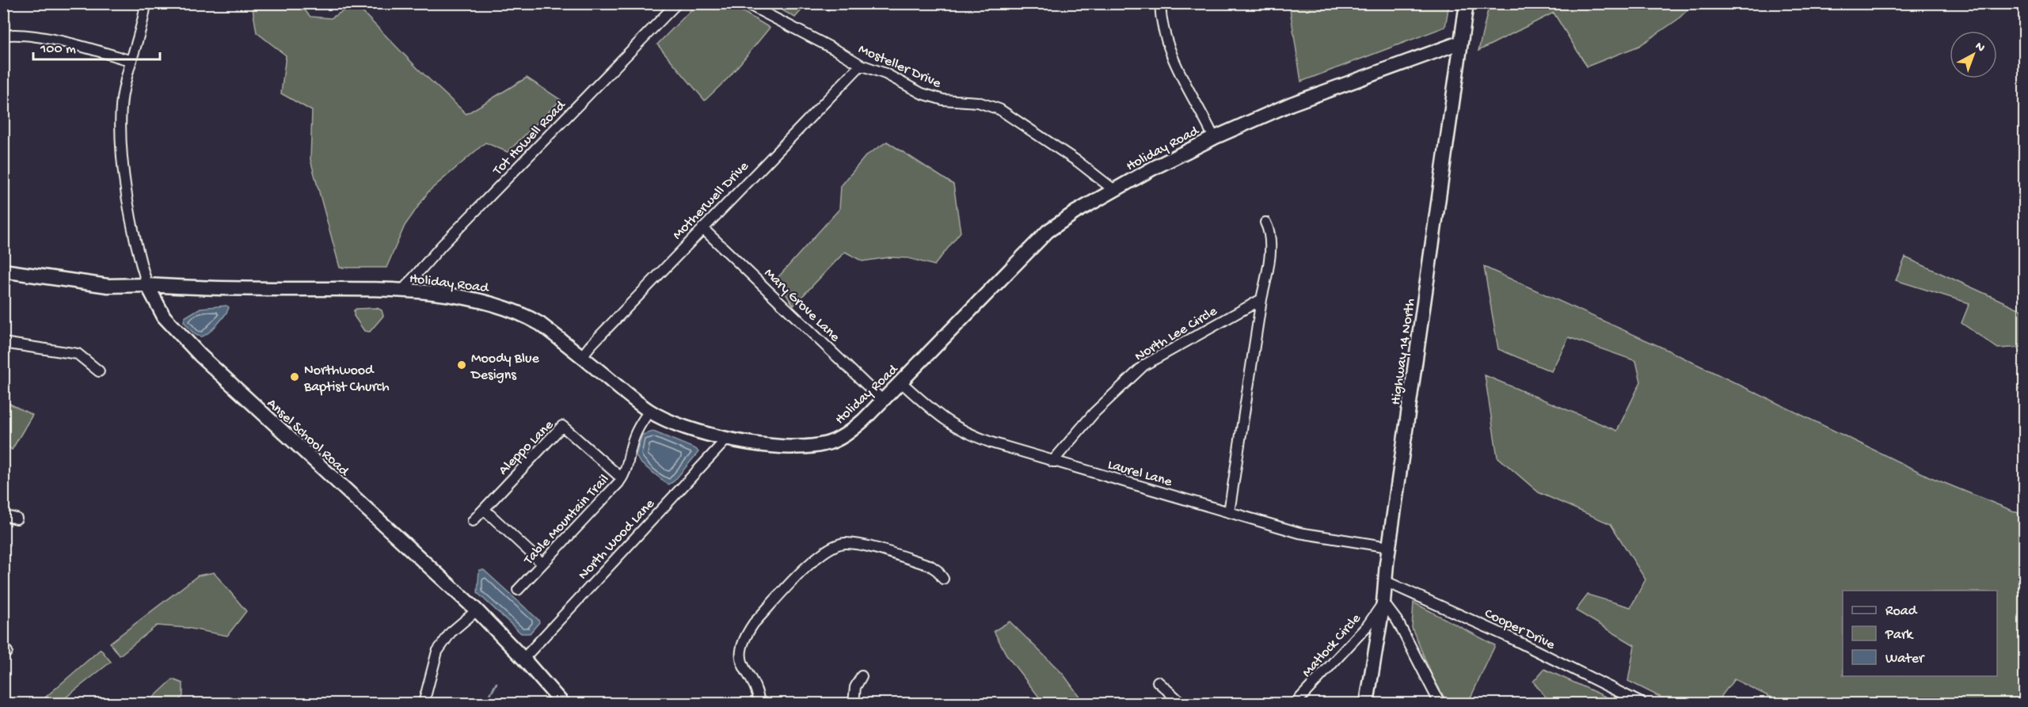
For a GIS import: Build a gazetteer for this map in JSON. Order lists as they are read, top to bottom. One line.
{"streets":{"street":["Mosteller Drive","Tot Howell Road","Holiday Road","Motherwell Drive","Mary Grove Lane","North Lee Circle","Highway 14 North","Ansel School Road","Aleppo Lane","Laurel Lane","Table Mountain Trail","North Wood Lane","Cooper Drive","Matlock Circle"]},"crossings":[["Mosteller Drive","Holiday Road"],["Mosteller Drive","Motherwell Drive"],["Tot Howell Road","Holiday Road"],["Holiday Road","Motherwell Drive"],["Holiday Road","Mary Grove Lane"],["Holiday Road","Highway 14 North"],["Holiday Road","Ansel School Road"],["Holiday Road","Laurel Lane"],["Holiday Road","Table Mountain Trail"],["Holiday Road","North Wood Lane"],["Motherwell Drive","Mary Grove Lane"],["North Lee Circle","Laurel Lane"],["Highway 14 North","Laurel Lane"],["Highway 14 North","Cooper Drive"],["Highway 14 North","Matlock Circle"],["Ansel School Road","North Wood Lane"],["Aleppo Lane","Table Mountain Trail"]],"places":["Moody Blue Designs","Northwood Baptist Church"],"legend":["Road","Park","Water"],"scale_bar":"100 m","north":"top right"}
